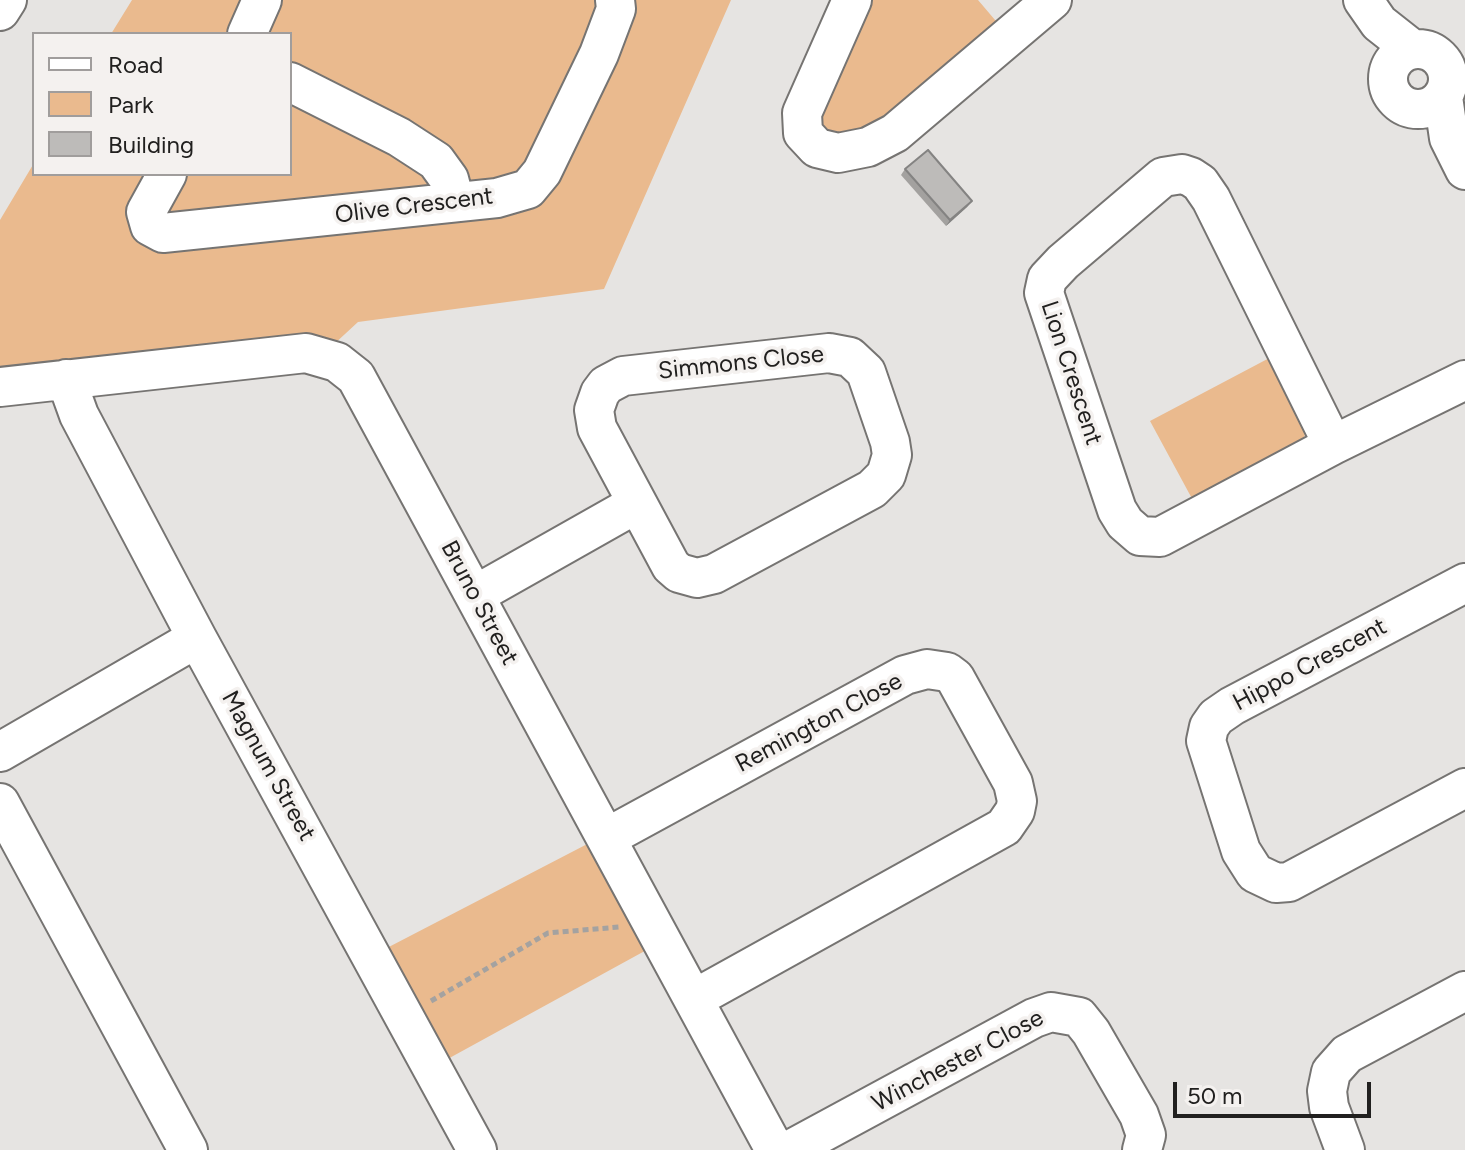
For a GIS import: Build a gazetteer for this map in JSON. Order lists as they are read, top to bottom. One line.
{"streets":{"street":["Olive Crescent","Simmons Close","Lion Crescent","Bruno Street","Hippo Crescent","Remington Close","Magnum Street","Winchester Close"]},"crossings":[["Bruno Street","Remington Close"],["Bruno Street","Magnum Street"]],"legend":["Road","Park","Building"],"scale_bar":"50 m"}
